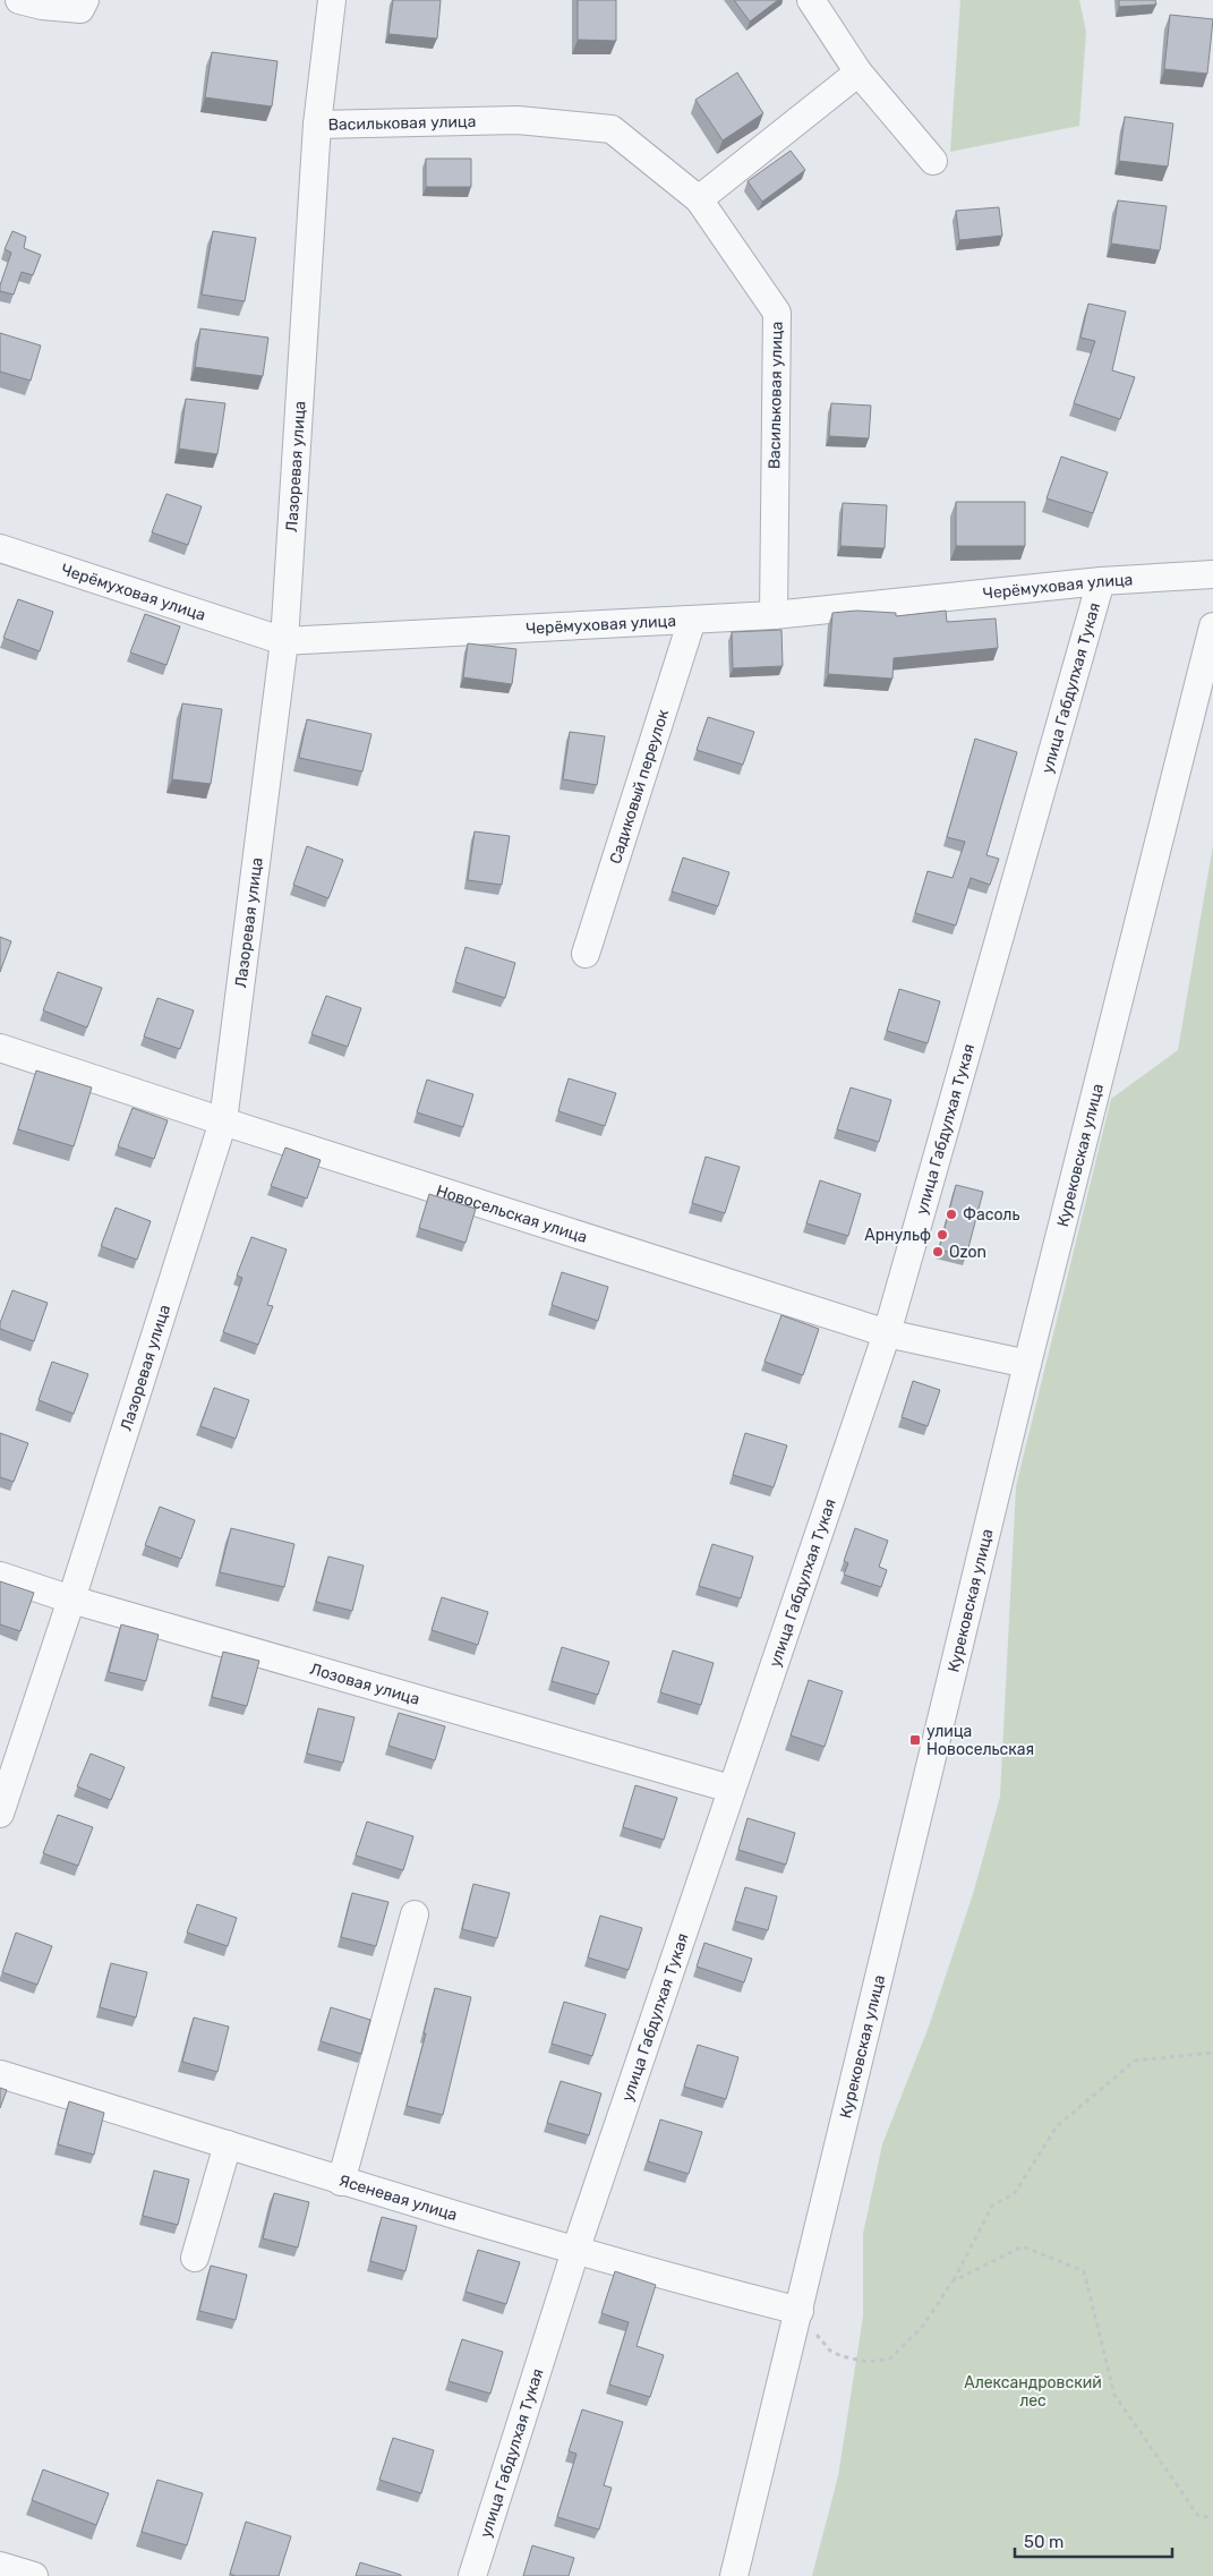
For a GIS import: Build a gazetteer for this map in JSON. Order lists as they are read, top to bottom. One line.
{"streets":{"street":["Васильковая улица","Лазоревая улица","Черёмуховая улица","улица Габдулхая Тукая","Садиковый переулок","Курековская улица","Новосельская улица","Лозовая улица","Ясеневая улица"]},"crossings":[["Васильковая улица","Лазоревая улица"],["Васильковая улица","Черёмуховая улица"],["Лазоревая улица","Черёмуховая улица"],["Лазоревая улица","Новосельская улица"],["Лазоревая улица","Лозовая улица"],["Черёмуховая улица","улица Габдулхая Тукая"],["Черёмуховая улица","Садиковый переулок"],["улица Габдулхая Тукая","Новосельская улица"],["улица Габдулхая Тукая","Лозовая улица"],["улица Габдулхая Тукая","Ясеневая улица"],["Курековская улица","Новосельская улица"],["Курековская улица","Ясеневая улица"]],"parks":["Александровский лес"],"places":{"other":["Фасоль","Арнульф","Ozon"],"transit":["улица Новосельская"]},"scale_bar":"50 m"}
